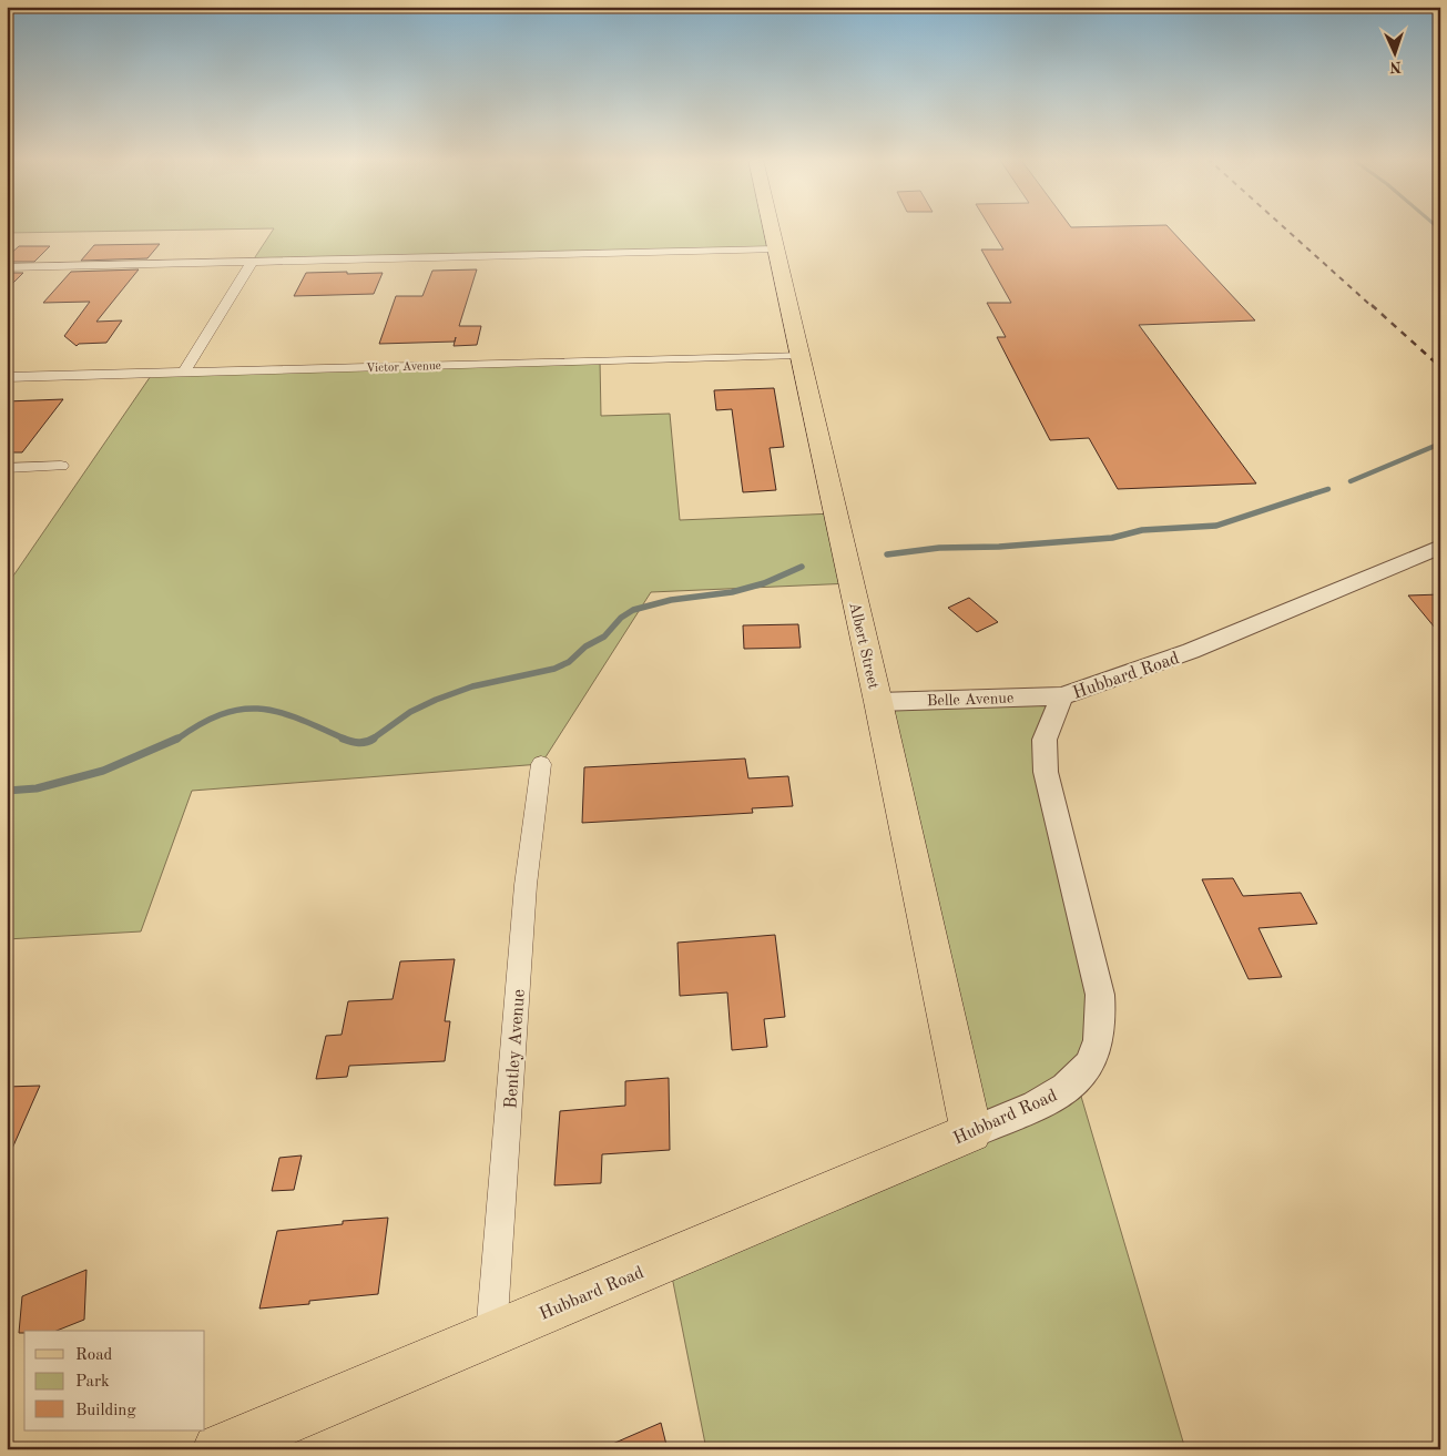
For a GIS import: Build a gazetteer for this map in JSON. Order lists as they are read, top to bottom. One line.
{"streets":{"main road":["Albert Street","Hubbard Road"],"street":["Victor Avenue","Belle Avenue","Bentley Avenue"]},"crossings":[["Victor Avenue","Albert Street"],["Albert Street","Hubbard Road"],["Albert Street","Belle Avenue"],["Hubbard Road","Belle Avenue"],["Hubbard Road","Bentley Avenue"]],"legend":["Road","Park","Building"],"north":"bottom"}
